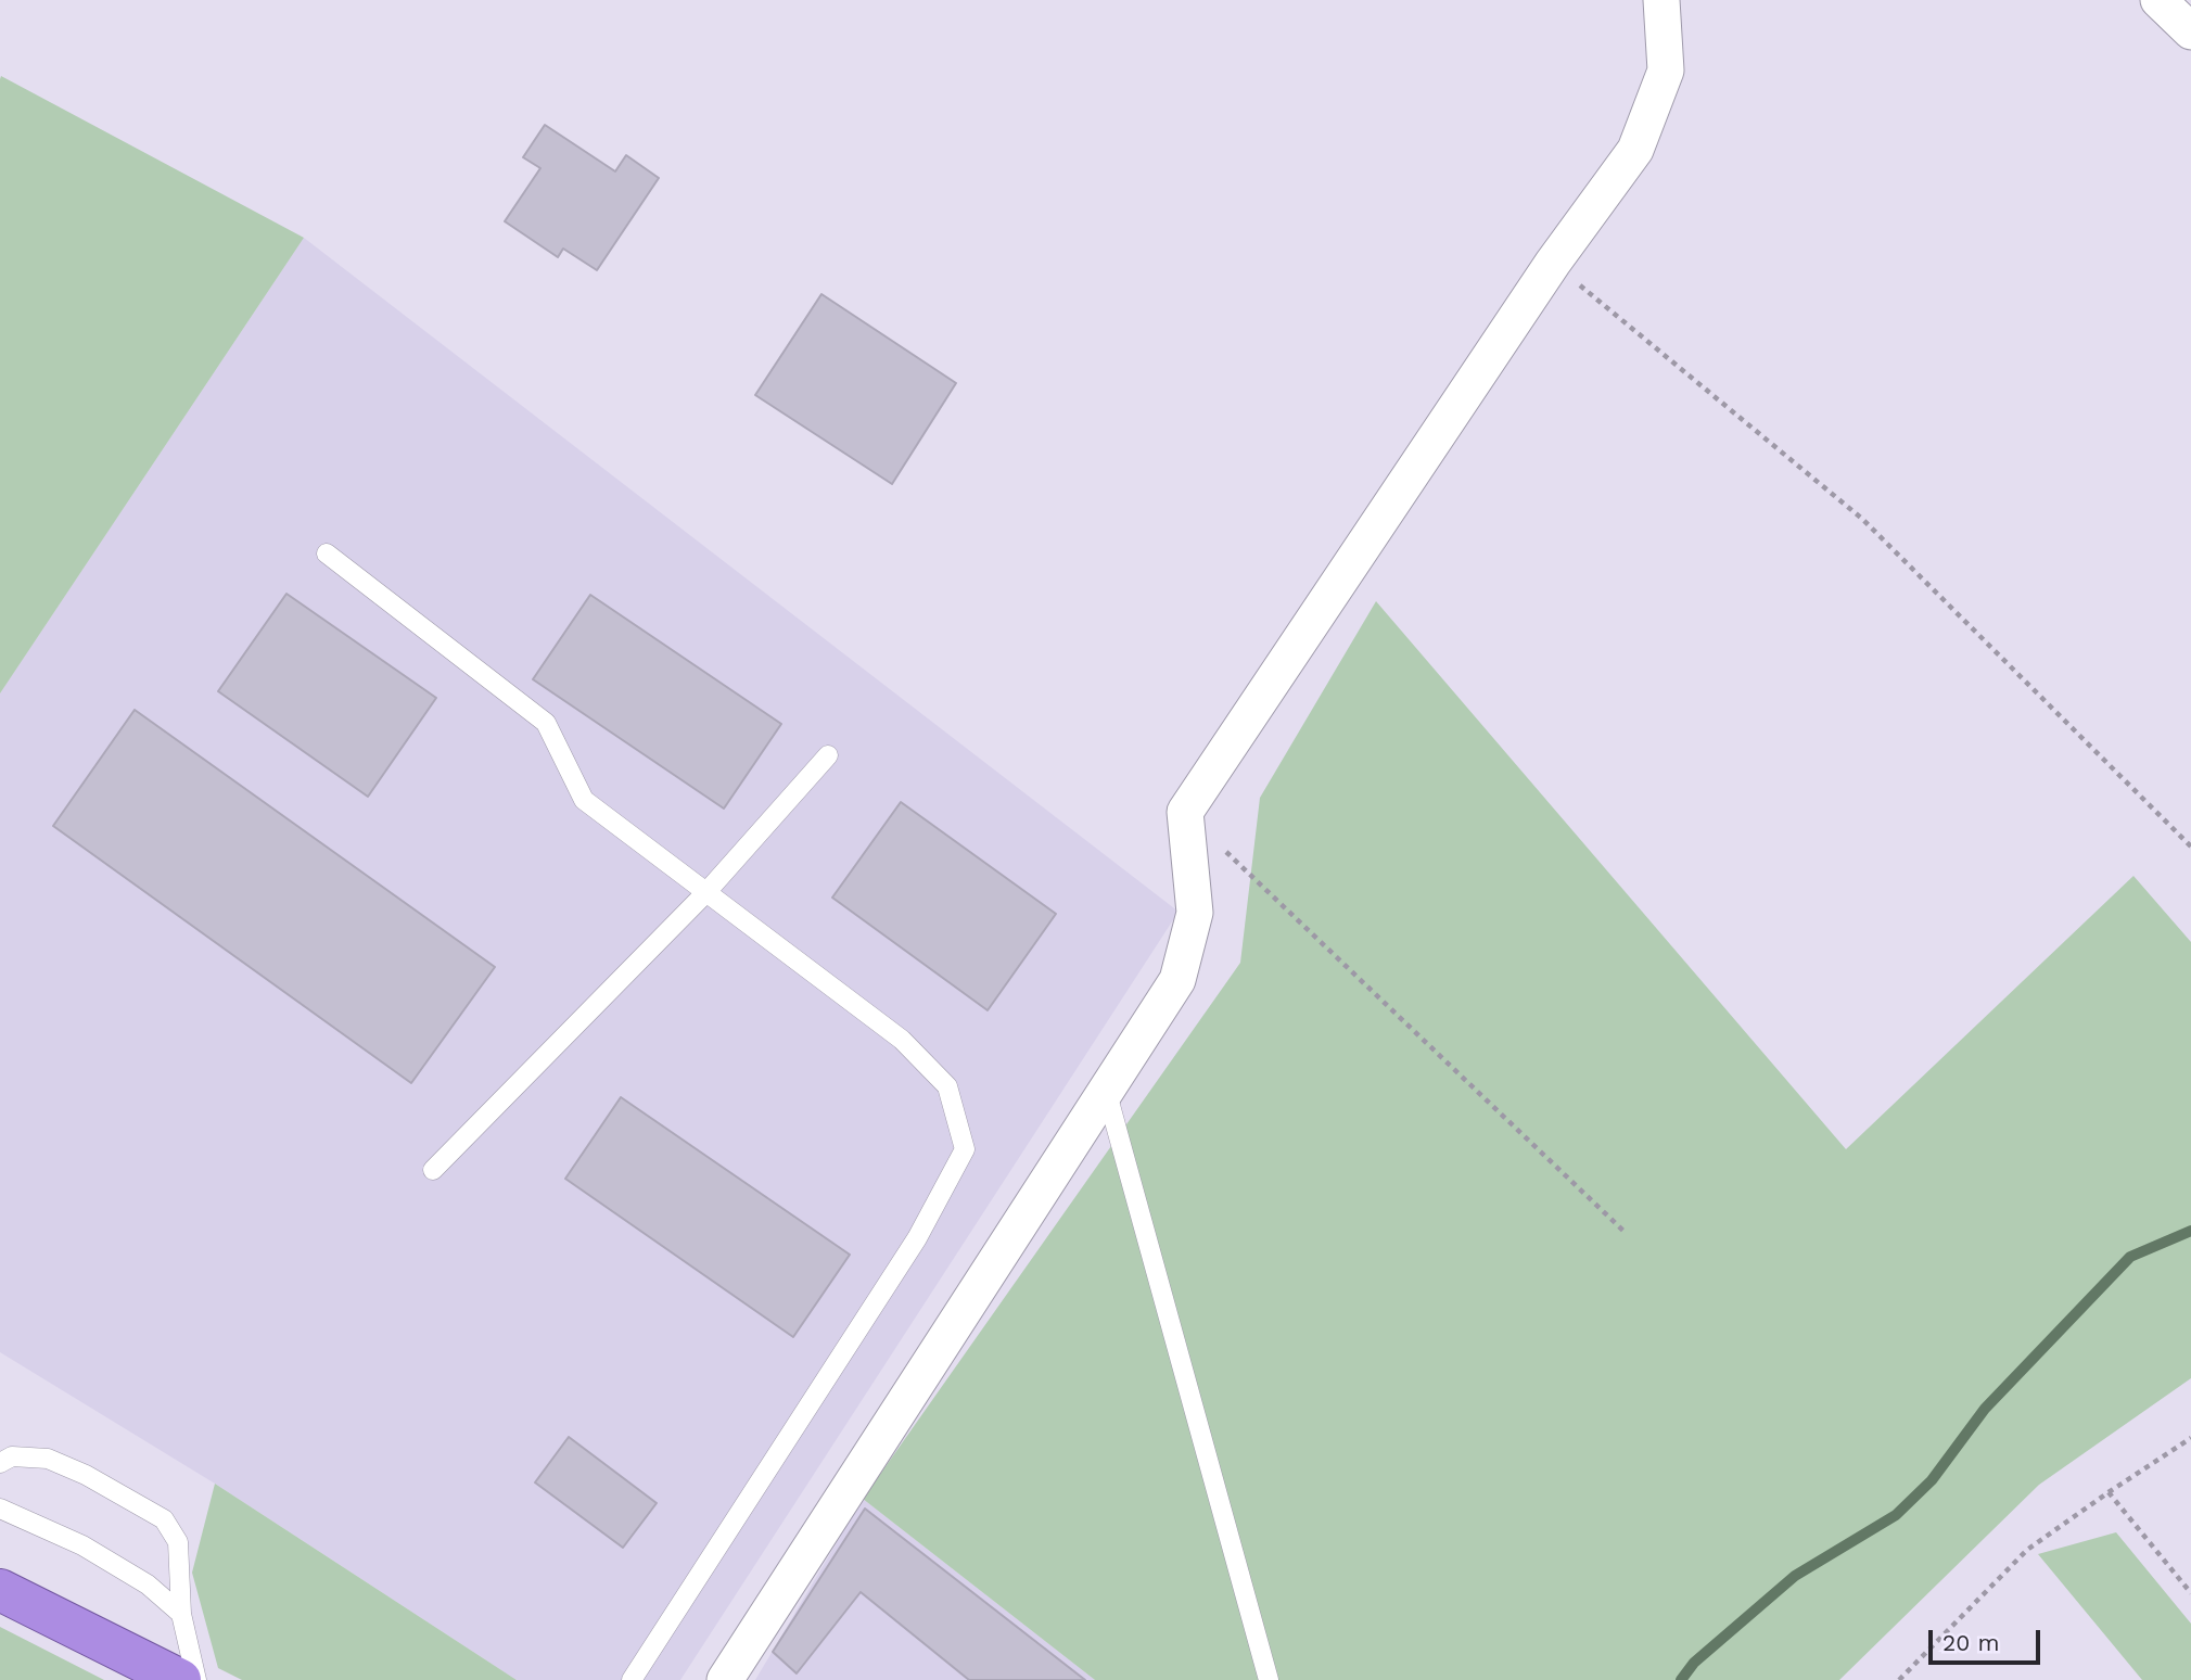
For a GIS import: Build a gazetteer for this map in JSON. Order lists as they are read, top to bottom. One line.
{"scale_bar":"20 m"}
